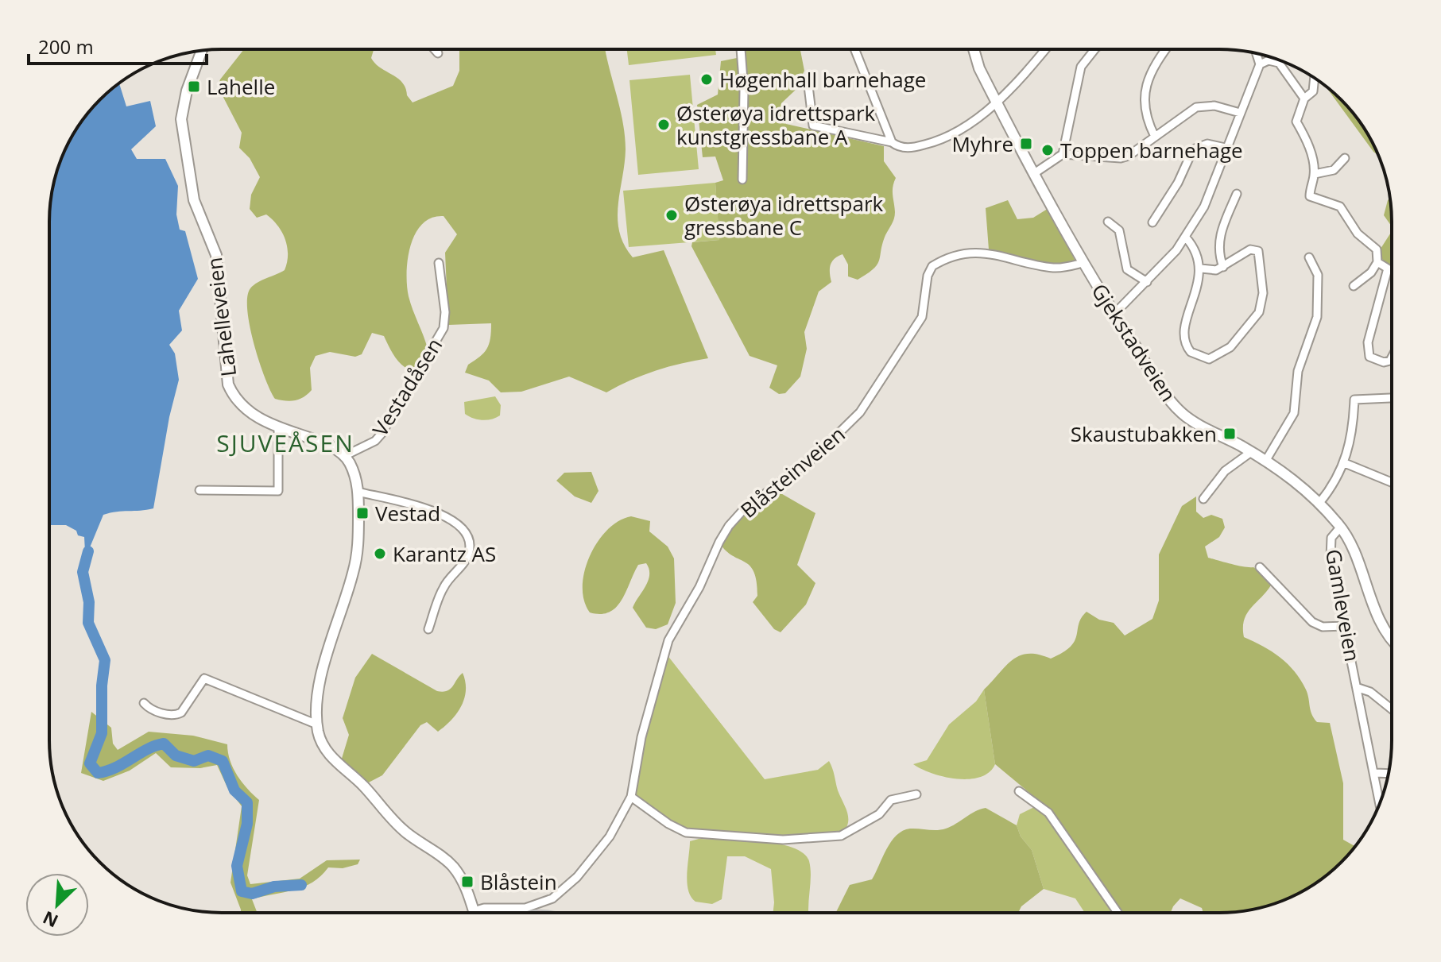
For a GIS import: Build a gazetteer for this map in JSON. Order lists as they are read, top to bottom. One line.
{"streets":{"street":["Lahelleveien","Gjekstadveien","Vestadåsen","Blåsteinveien","Gamleveien"]},"crossings":[["Lahelleveien","Vestadåsen"],["Gjekstadveien","Blåsteinveien"],["Gjekstadveien","Gamleveien"]],"districts":["SJUVEÅSEN"],"places":{"other":["Høgenhall barnehage","Østerøya idrettspark kunstgressbane A","Toppen barnehage","Østerøya idrettspark gressbane C","Karantz AS"],"transit":["Lahelle","Myhre","Skaustubakken","Vestad","Blåstein"]},"scale_bar":"200 m","north":"bottom left"}
